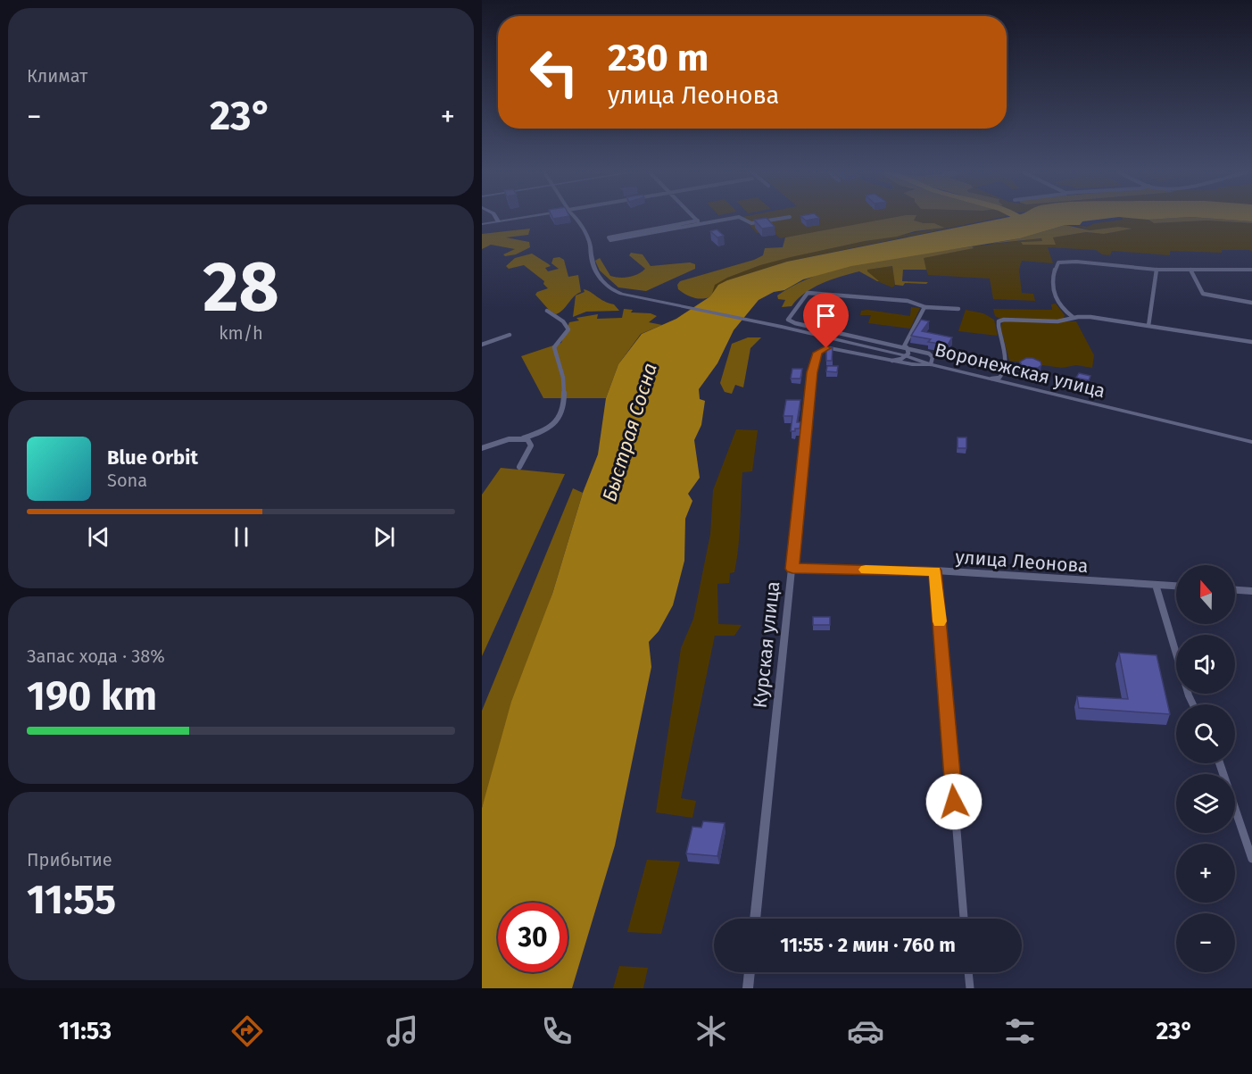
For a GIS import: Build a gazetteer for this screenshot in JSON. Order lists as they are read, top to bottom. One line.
{"streets":{"street":["Воронежская улица","улица Леонова","Курская улица"]},"crossings":[["Воронежская улица","Курская улица"],["улица Леонова","Курская улица"]],"water":["Быстрая Сосна"],"north":"top","page":{"tile":["Климат",["28","km/h"],["Запас хода · 38%","190 km"],["Прибытие","11:55"]],"turn":["230 m","улица Леонова"],"heat":["−","23°","+"],"song":["Blue Orbit","Sona"],"map_buttons":["+","−"],"limit":"30","trip":"11:55 · 2 мин · 760 m","tabs":["11:53","23°"]}}
